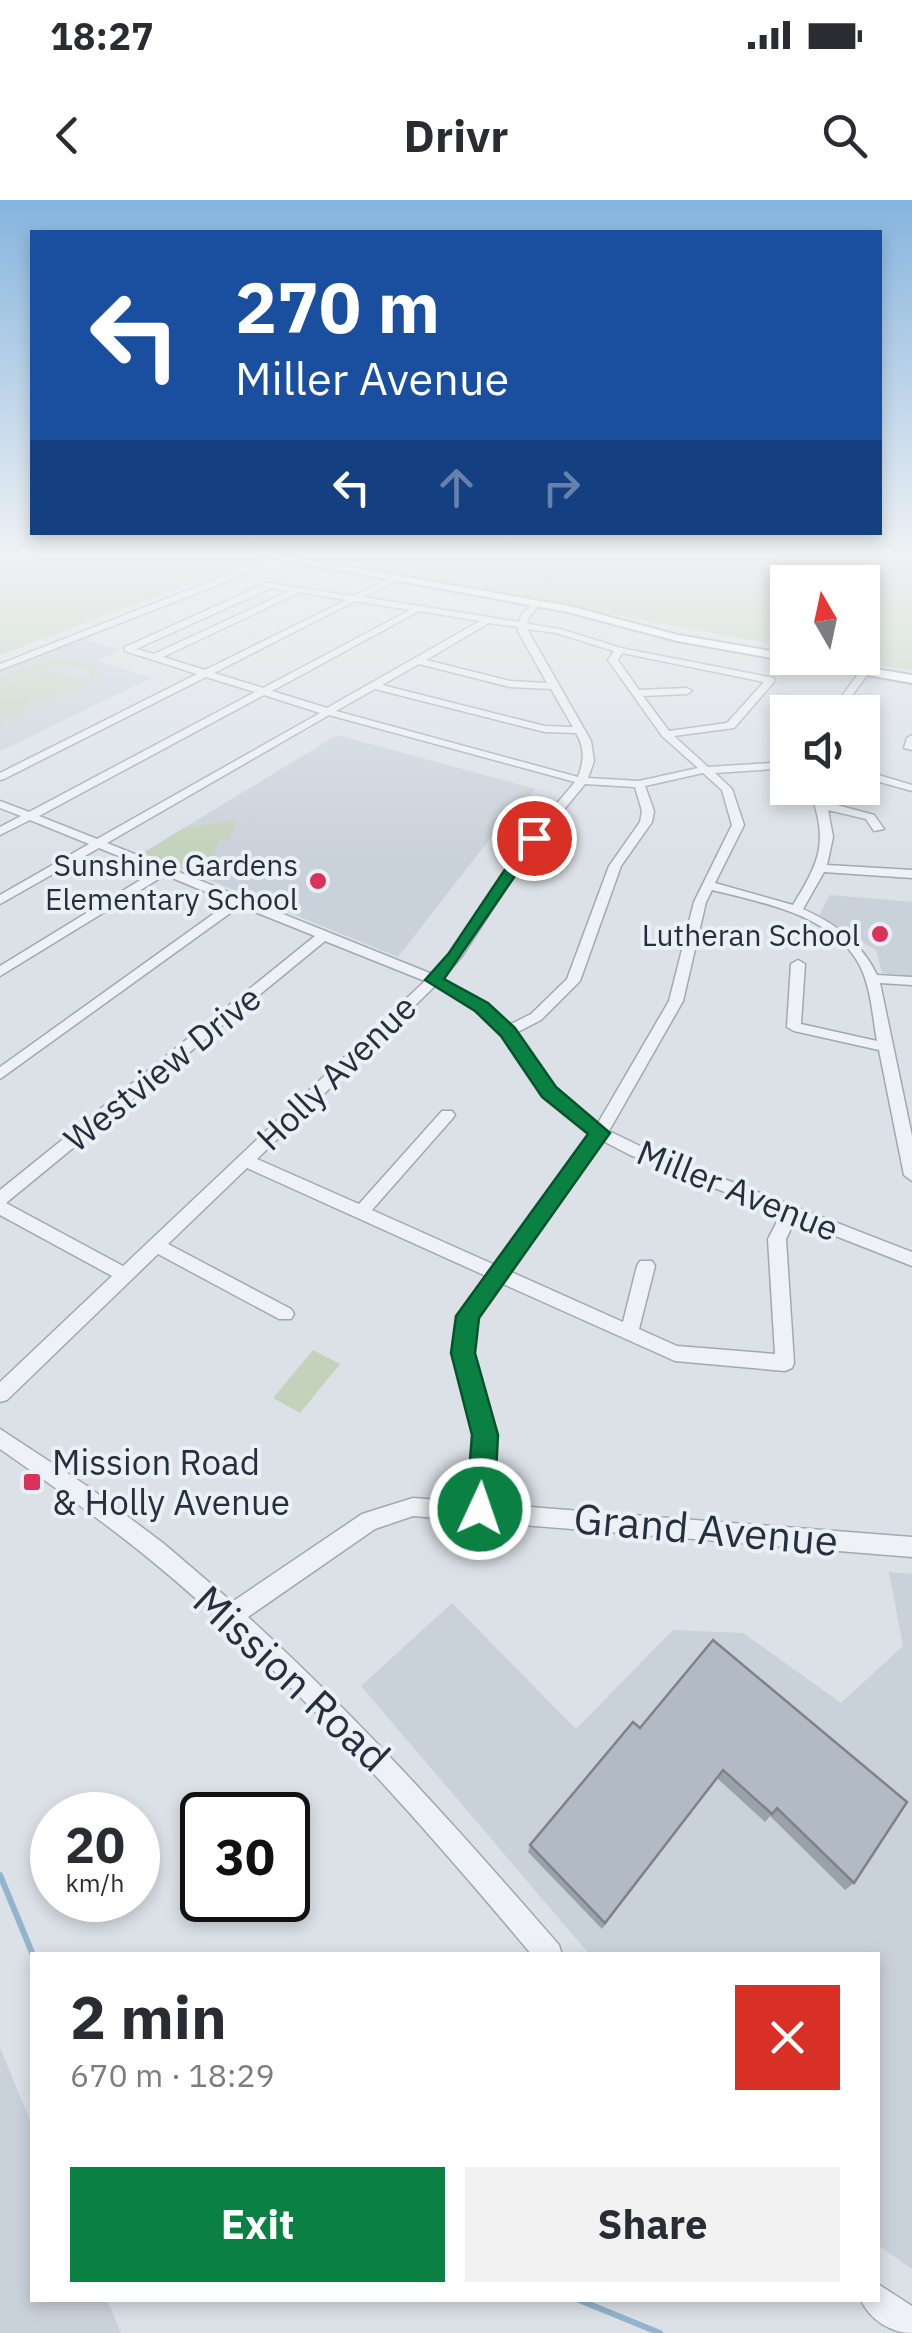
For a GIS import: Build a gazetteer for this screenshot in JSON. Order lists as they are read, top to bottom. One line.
{"streets":{"street":["Westview Drive","Holly Avenue","Miller Avenue","Grand Avenue","Mission Road"]},"crossings":[["Westview Drive","Miller Avenue"],["Holly Avenue","Miller Avenue"],["Grand Avenue","Mission Road"]],"places":{"other":["Sunshine Gardens Elementary School","Lutheran School"],"transit":["Mission Road & Holly Avenue"]},"north":"top","page":{"status":"18:27","header":"Drivr","turn":["270 m","Miller Avenue"],"speed":"20 km/h","limit":"30","heading":["2 min","670 m · 18:29"],"buttons":["Exit","Share"]}}
